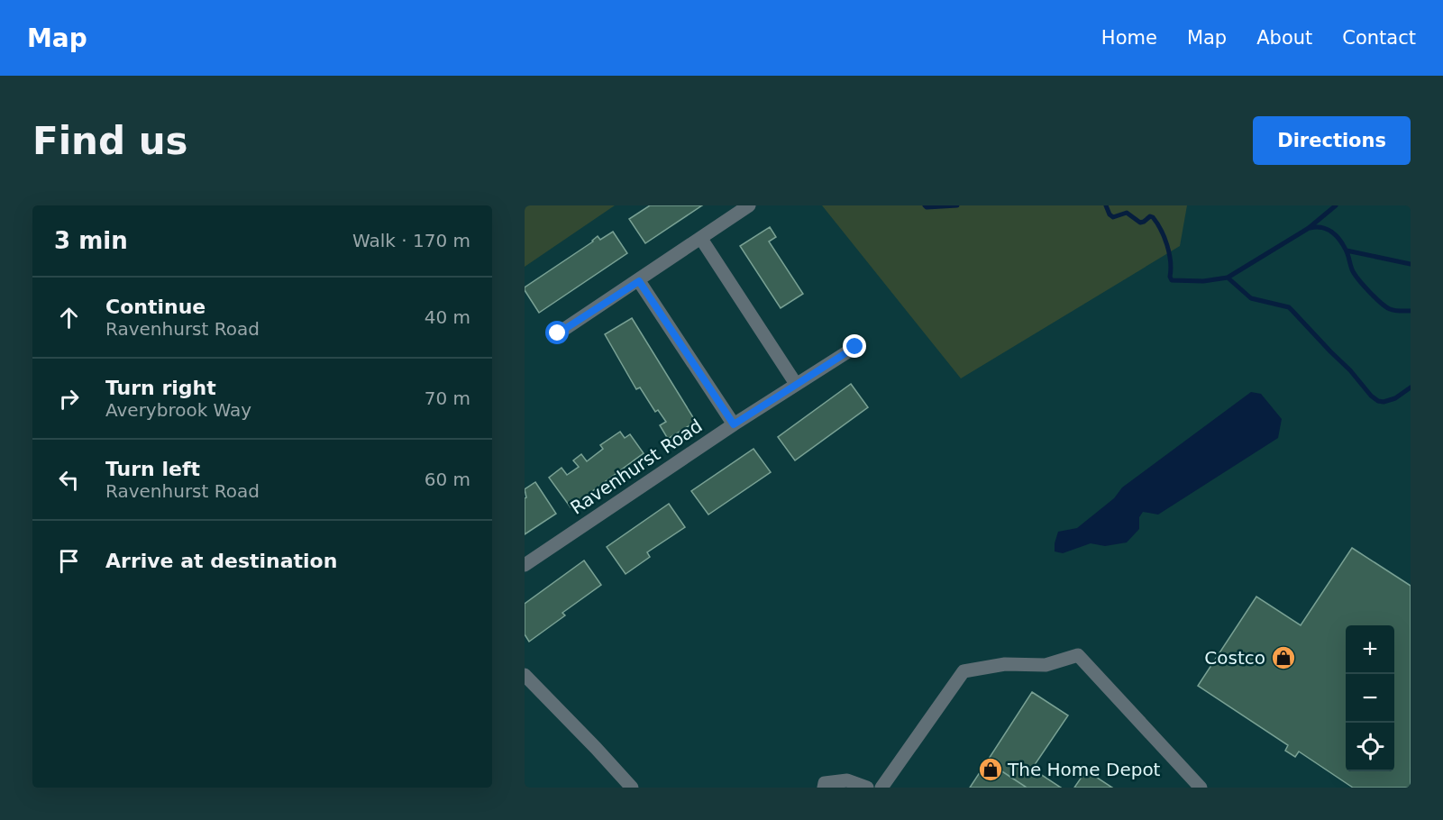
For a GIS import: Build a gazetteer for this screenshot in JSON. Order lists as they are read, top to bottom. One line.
{"streets":{"street":["Ravenhurst Road"]},"places":{"shop":["Costco","The Home Depot"]},"page":{"header":"Map","nav":["Home","Map","About","Contact"],"buttons":"Directions","title":"Find us","heading":["3 min","Walk · 170 m"],"list":[["Continue","Ravenhurst Road","40 m"],["Turn right","Averybrook Way","70 m"],["Turn left","Ravenhurst Road","60 m"],"Arrive at destination"],"map_buttons":["+","−"]}}
